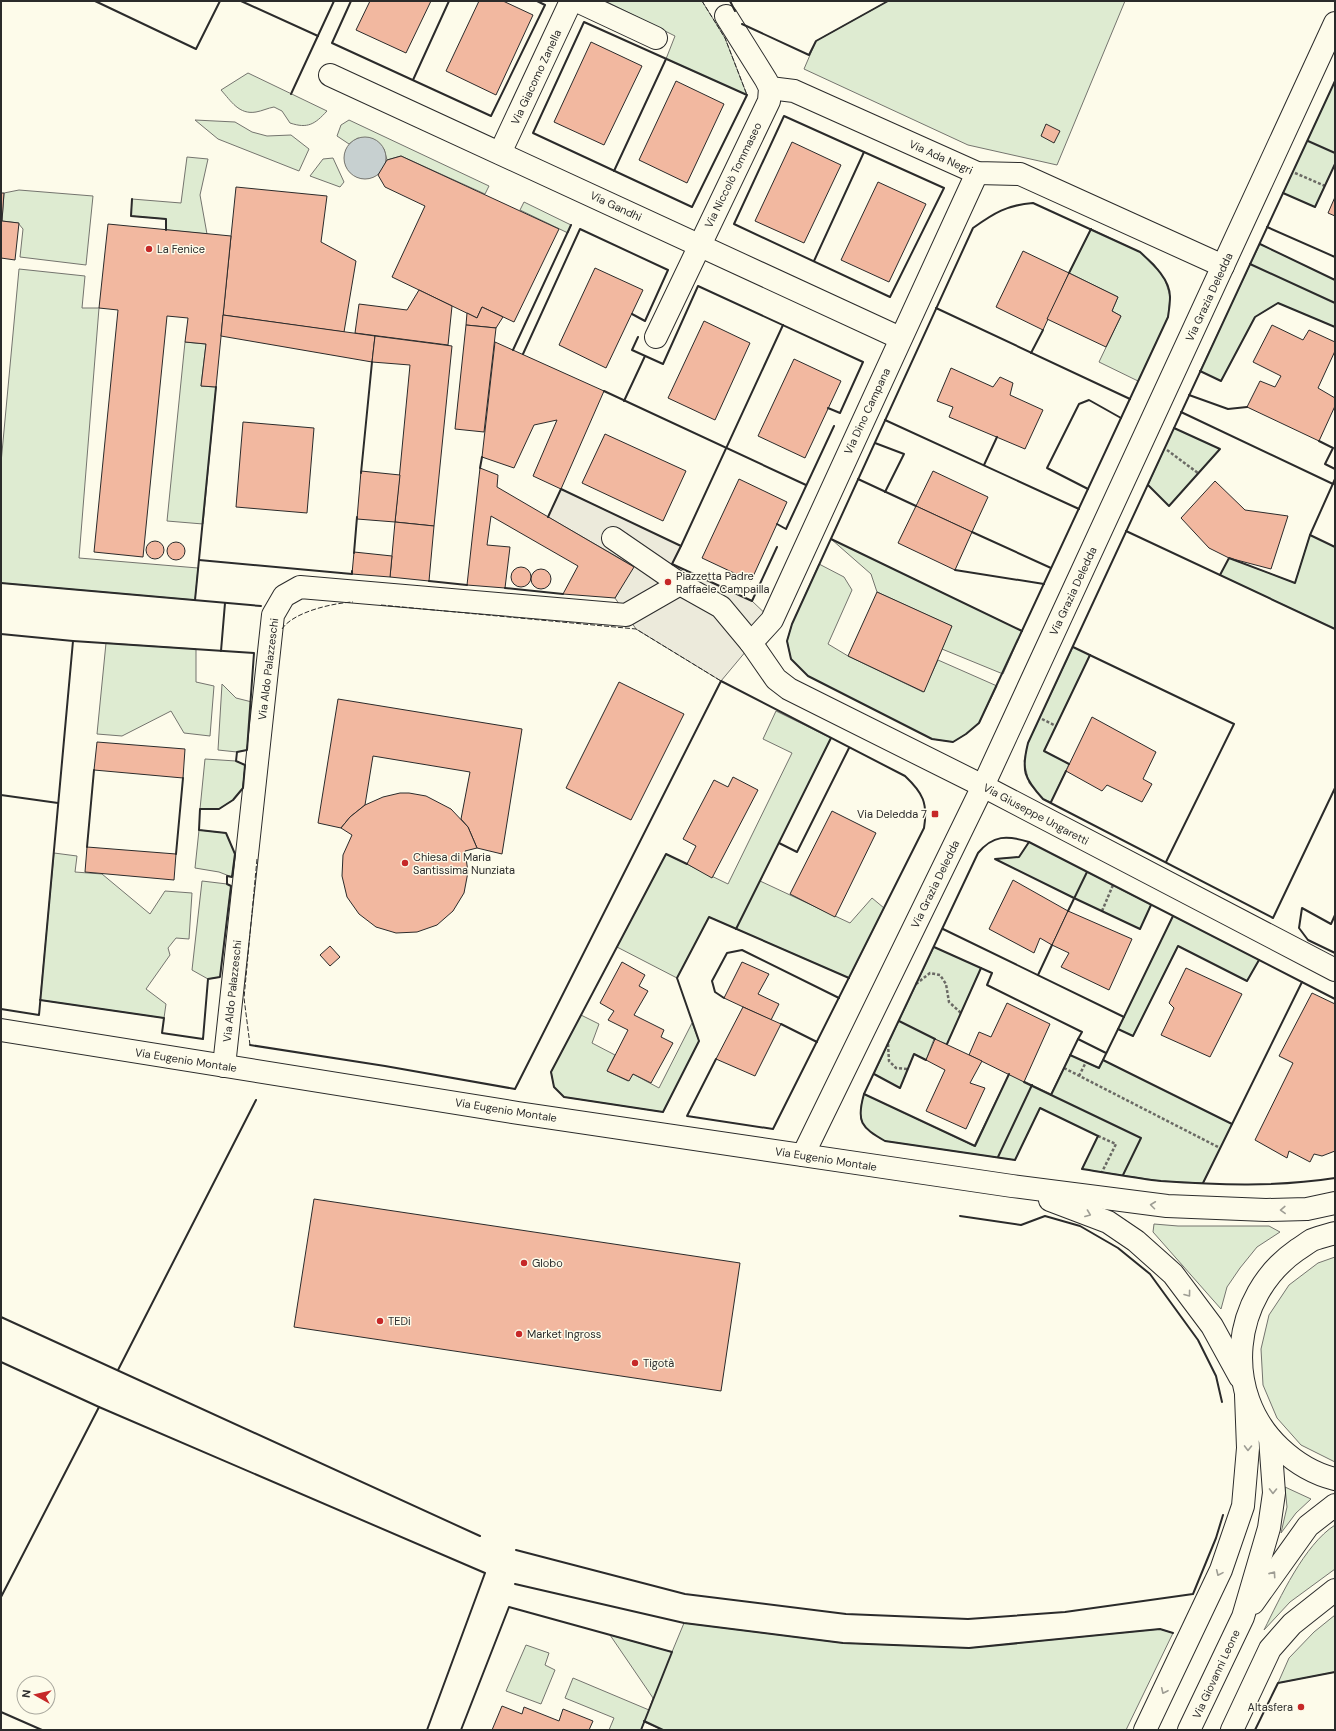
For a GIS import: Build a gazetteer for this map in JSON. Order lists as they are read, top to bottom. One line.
{"streets":{"street":["Via Giacomo Zanella","Via Ada Negri","Via Niccolò Tommaseo","Via Gandhi","Via Grazia Deledda","Via Dino Campana","Via Aldo Palazzeschi","Via Giuseppe Ungaretti","Via Eugenio Montale","Via Giovanni Leone"]},"crossings":[["Via Giacomo Zanella","Via Gandhi"],["Via Ada Negri","Via Niccolò Tommaseo"],["Via Ada Negri","Via Grazia Deledda"],["Via Ada Negri","Via Dino Campana"],["Via Niccolò Tommaseo","Via Gandhi"],["Via Gandhi","Via Dino Campana"],["Via Grazia Deledda","Via Giuseppe Ungaretti"],["Via Grazia Deledda","Via Eugenio Montale"],["Via Dino Campana","Via Giuseppe Ungaretti"],["Via Aldo Palazzeschi","Via Giuseppe Ungaretti"],["Via Aldo Palazzeschi","Via Eugenio Montale"]],"places":{"other":["La Fenice","Piazzetta Padre Raffaele Campailla","Chiesa di Maria Santissima Nunziata","Globo","TEDi","Market Ingross","Tigotà","Altasfera"],"transit":["Via Deledda 7"]},"north":"left"}
